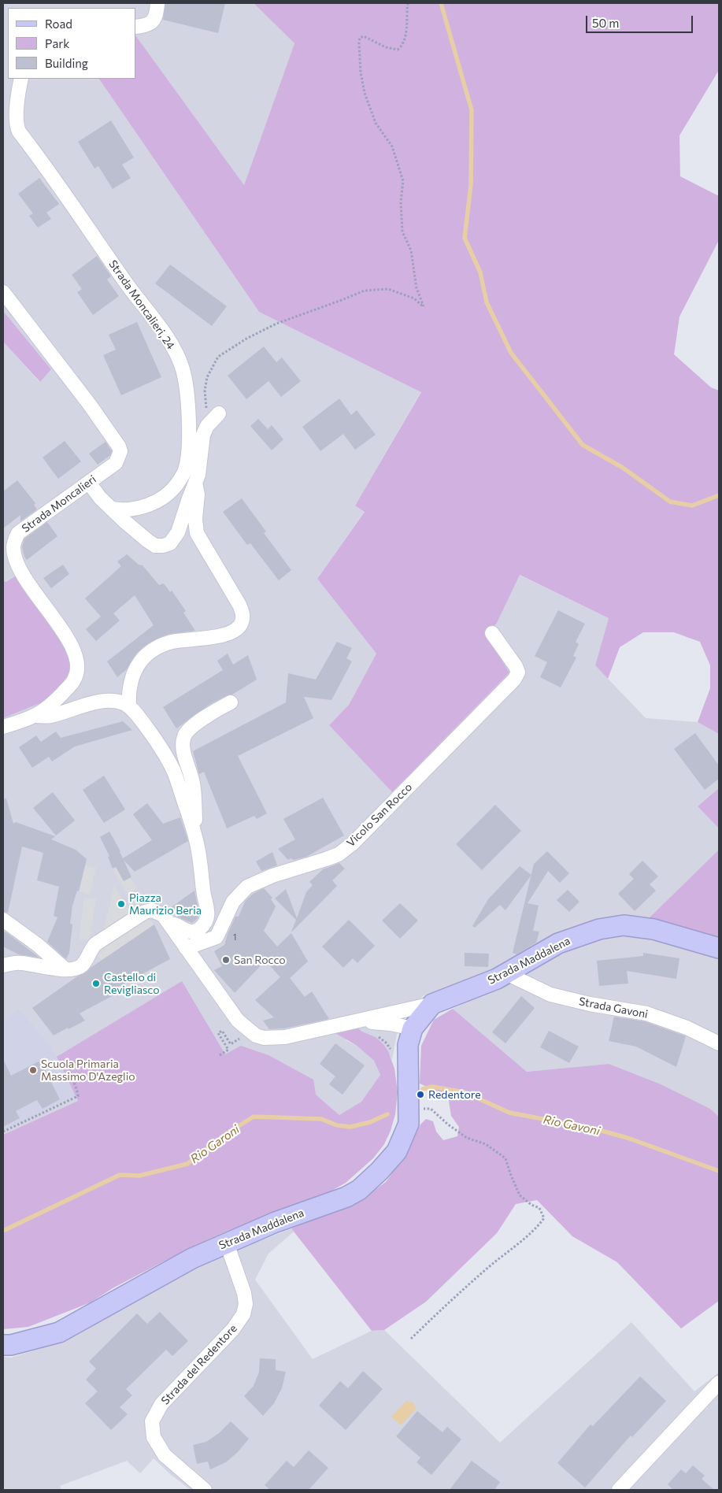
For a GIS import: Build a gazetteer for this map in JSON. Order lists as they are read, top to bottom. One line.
{"streets":{"street":["Strada Moncalieri, 24","Strada Moncalieri","Vicolo San Rocco","Strada Maddalena","Strada Gavoni","Strada del Redentore"]},"crossings":[["Vicolo San Rocco","Strada Maddalena"],["Strada Maddalena","Strada Gavoni"],["Strada Maddalena","Strada del Redentore"]],"water":["Rio Gavoni","Rio Garoni"],"places":["Piazza Maurizio Beria","San Rocco","Castello di Revigliasco","Scuola Primaria Massimo D'Azeglio","Redentore"],"house_numbers":["1"],"legend":["Road","Park","Building"],"scale_bar":"50 m"}
